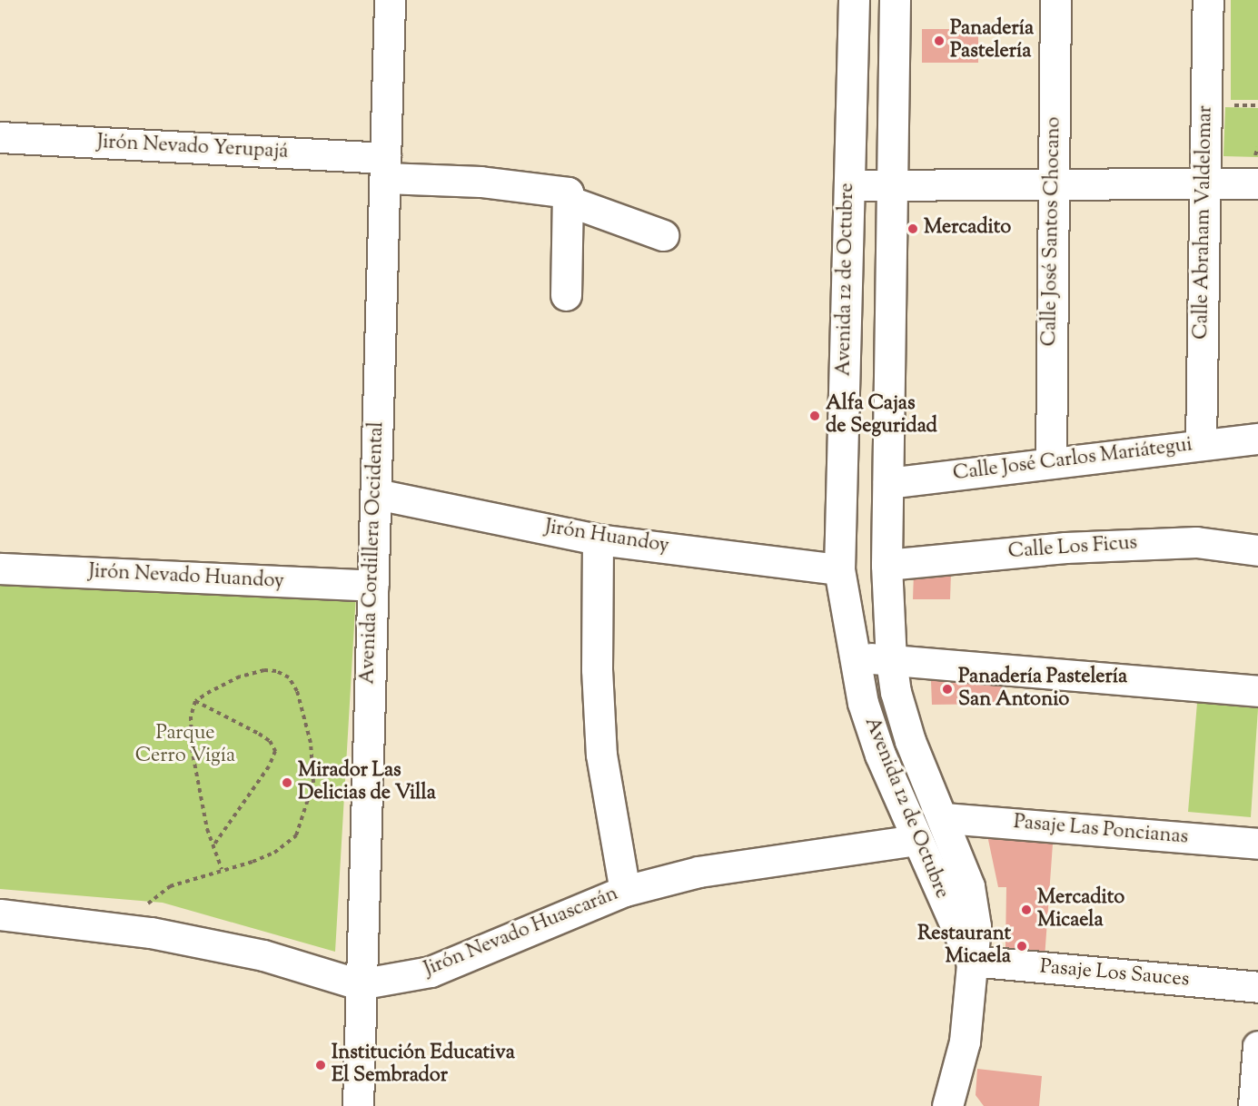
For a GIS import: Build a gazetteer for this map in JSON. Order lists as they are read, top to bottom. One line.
{"streets":{"street":["Jirón Nevado Yerupajá","Calle Abraham Valdelomar","Calle José Santos Chocano","Avenida 12 de Octubre","Calle José Carlos Mariátegui","Jirón Huandoy","Calle Los Ficus","Avenida Cordillera Occidental","Jirón Nevado Huandoy","Pasaje Las Poncianas","Jirón Nevado Huascarán","Pasaje Los Sauces"]},"crossings":[["Jirón Nevado Yerupajá","Avenida Cordillera Occidental"],["Calle Abraham Valdelomar","Calle José Carlos Mariátegui"],["Calle José Santos Chocano","Calle José Carlos Mariátegui"],["Avenida 12 de Octubre","Calle José Carlos Mariátegui"],["Avenida 12 de Octubre","Jirón Huandoy"],["Avenida 12 de Octubre","Calle Los Ficus"],["Avenida 12 de Octubre","Pasaje Las Poncianas"],["Avenida 12 de Octubre","Jirón Nevado Huascarán"],["Avenida 12 de Octubre","Pasaje Los Sauces"],["Jirón Huandoy","Avenida Cordillera Occidental"],["Avenida Cordillera Occidental","Jirón Nevado Huandoy"],["Avenida Cordillera Occidental","Jirón Nevado Huascarán"]],"parks":["Parque Cerro Vigía"],"places":["Panadería Pastelería","Mercadito","Alfa Cajas de Seguridad","Panadería Pastelería San Antonio","Mirador Las Delicias de Villa","Mercadito Micaela","Restaurant Micaela","Institución Educativa El Sembrador"]}
